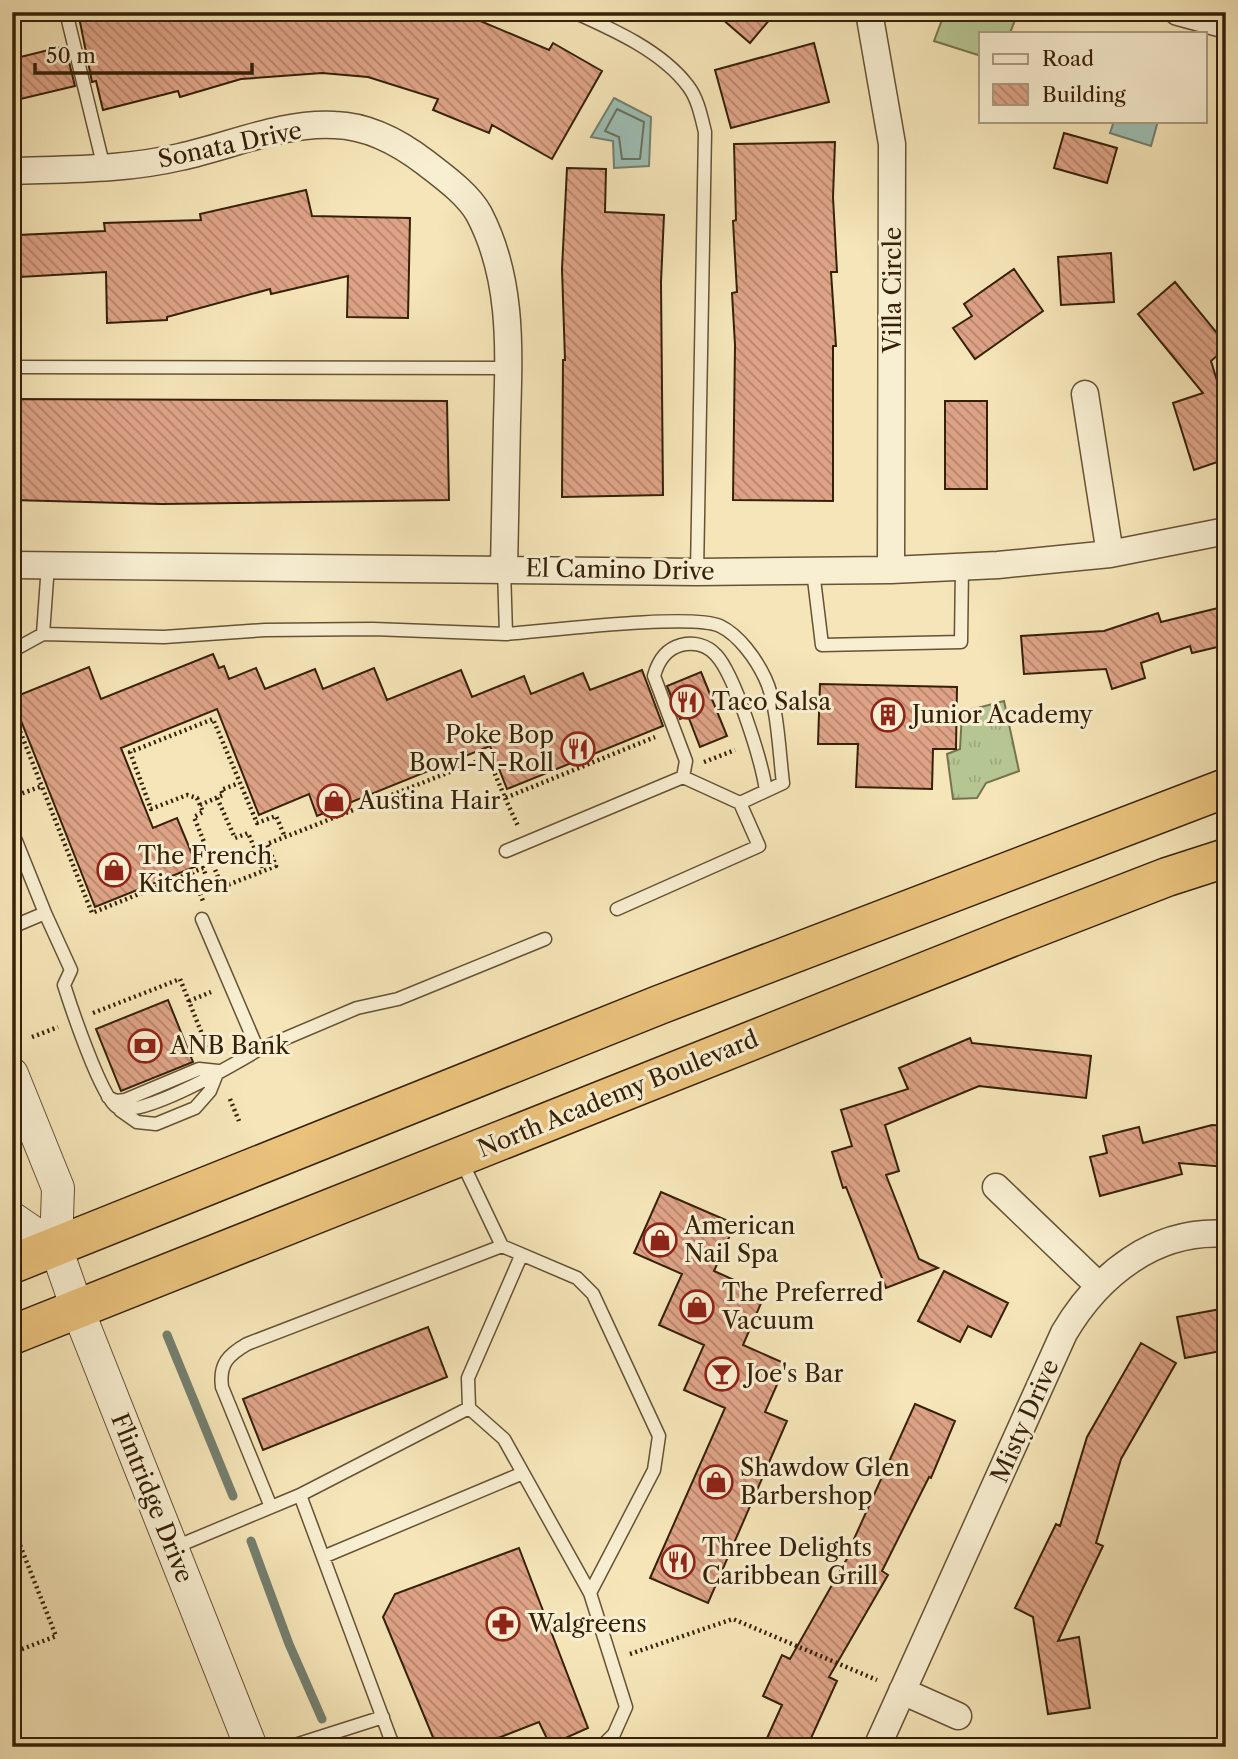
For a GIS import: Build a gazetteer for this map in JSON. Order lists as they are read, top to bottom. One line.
{"streets":{"highway":["North Academy Boulevard"],"street":["Sonata Drive","Villa Circle","El Camino Drive","Misty Drive","Flintridge Drive"]},"crossings":[["Sonata Drive","El Camino Drive"],["Villa Circle","El Camino Drive"],["North Academy Boulevard","Flintridge Drive"]],"places":{"restaurant":["Taco Salsa","Poke Bop Bowl-N-Roll","Three Delights Caribbean Grill"],"building":["Junior Academy"],"shop":["Austina Hair","The French Kitchen","American Nail Spa","The Preferred Vacuum","Shawdow Glen Barbershop"],"bank":["ANB Bank"],"bar":["Joe's Bar"],"pharmacy":["Walgreens"]},"legend":["Road","Building"],"scale_bar":"50 m"}
